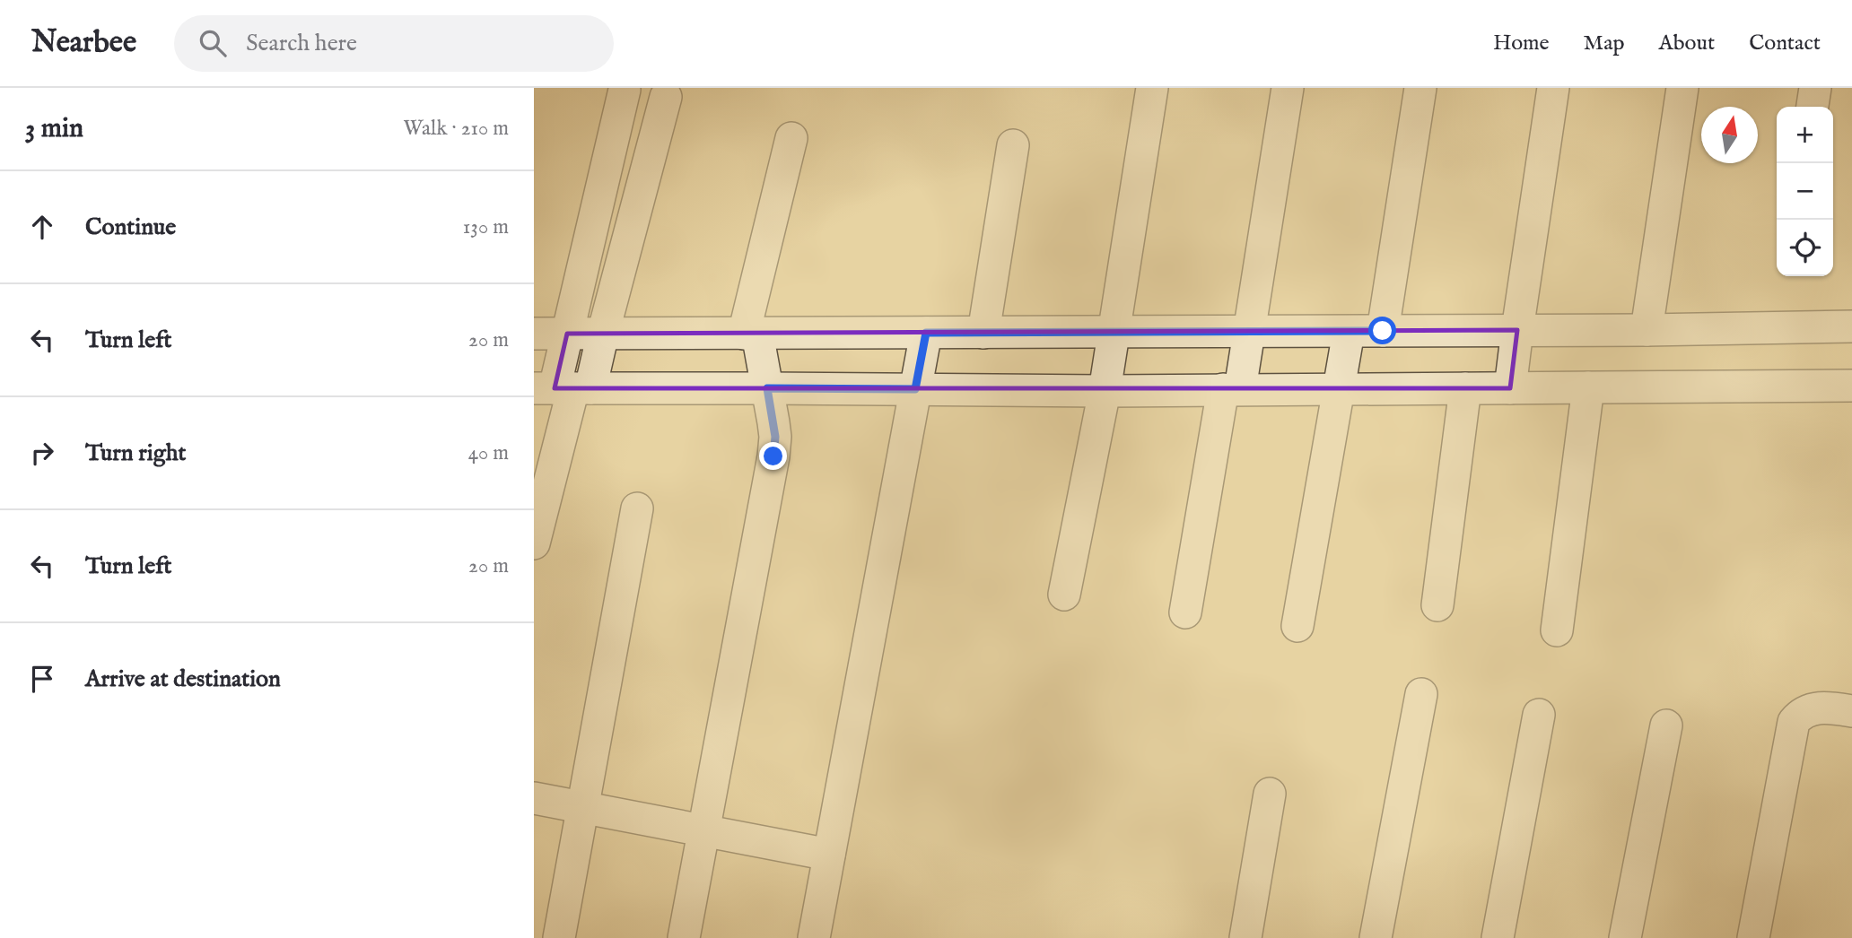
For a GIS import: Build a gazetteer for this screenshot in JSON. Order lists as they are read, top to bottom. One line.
{"north":"top","page":{"header":"Nearbee","search":"Search here","nav":["Home","Map","About","Contact"],"heading":["3 min","Walk · 210 m"],"map_buttons":["+","−"],"list":[["Continue","130 m"],["Turn left","20 m"],["Turn right","40 m"],["Turn left","20 m"],"Arrive at destination"]}}
